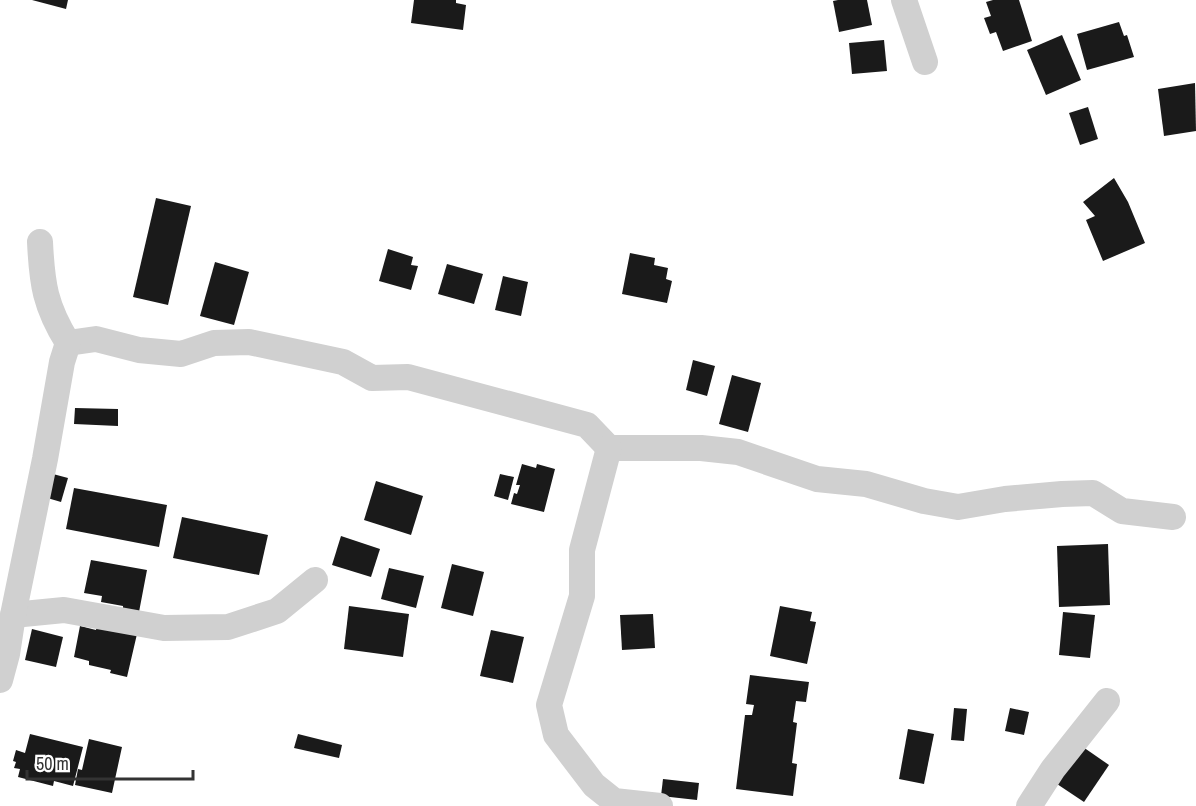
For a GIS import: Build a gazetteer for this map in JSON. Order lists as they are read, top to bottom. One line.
{"scale_bar":"50 m"}
